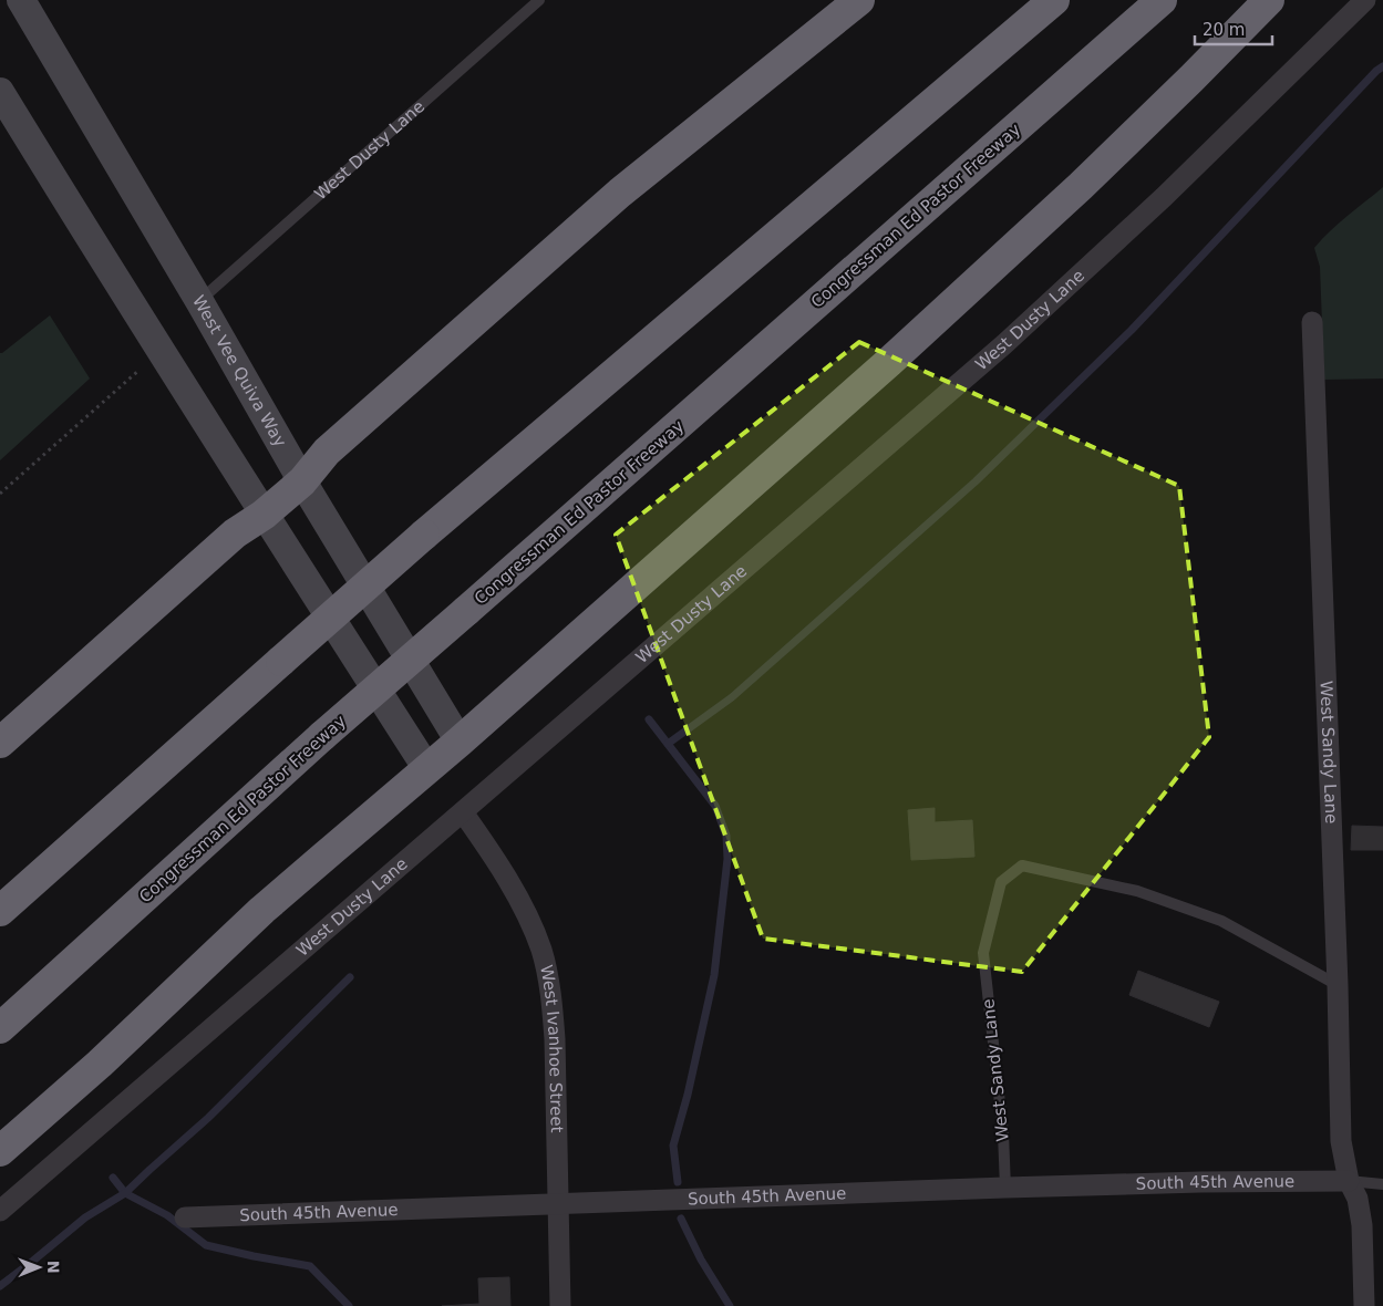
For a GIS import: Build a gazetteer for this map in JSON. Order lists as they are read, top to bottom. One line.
{"streets":{"highway":["Congressman Ed Pastor Freeway"],"street":["West Dusty Lane","West Vee Quiva Way","West Sandy Lane","West Ivanhoe Street","South 45th Avenue"]},"crossings":[["West Dusty Lane","West Vee Quiva Way"],["West Dusty Lane","West Ivanhoe Street"],["West Sandy Lane","South 45th Avenue"],["West Ivanhoe Street","South 45th Avenue"]],"scale_bar":"20 m","north":"right"}
